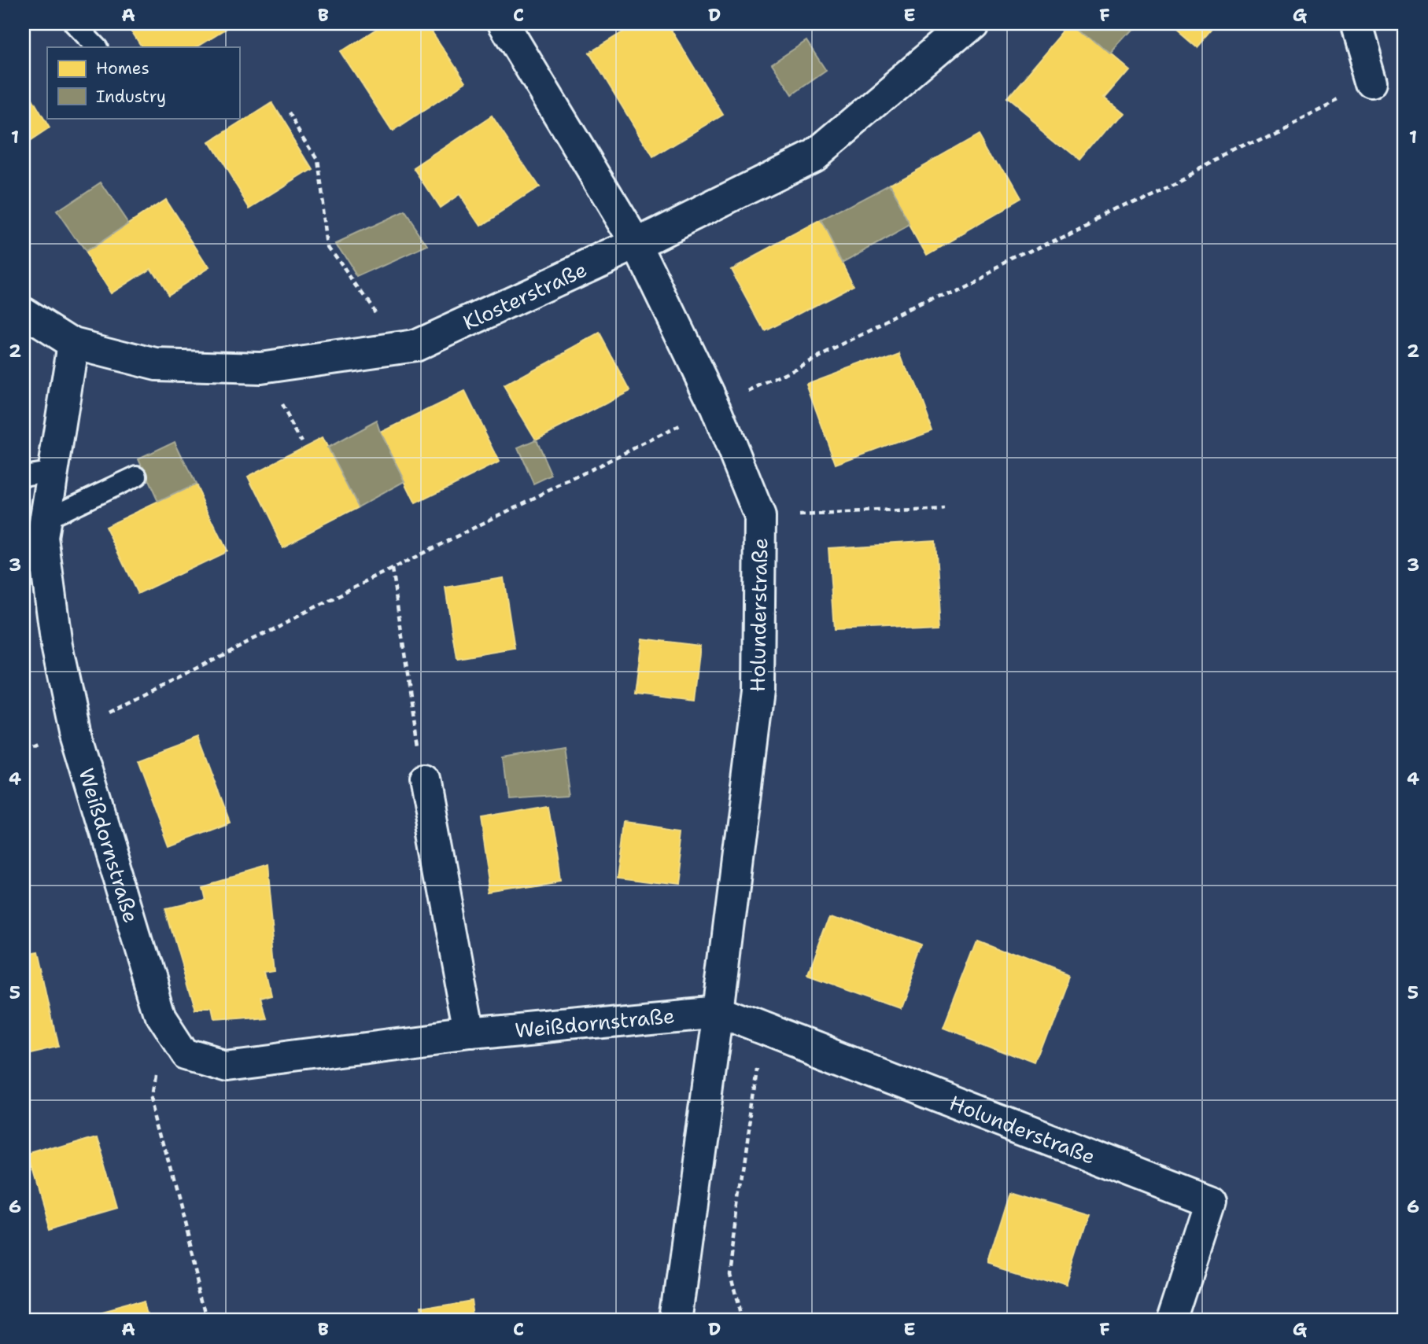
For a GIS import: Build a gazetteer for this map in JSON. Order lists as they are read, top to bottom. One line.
{"streets":{"street":["Klosterstraße","Holunderstraße","Weißdornstraße"]},"crossings":[["Klosterstraße","Holunderstraße"],["Klosterstraße","Weißdornstraße"],["Holunderstraße","Weißdornstraße"]],"legend":["Homes","Industry"],"grid":{"columns":["A","B","C","D","E","F","G"],"rows":["1","2","3","4","5","6"]}}
